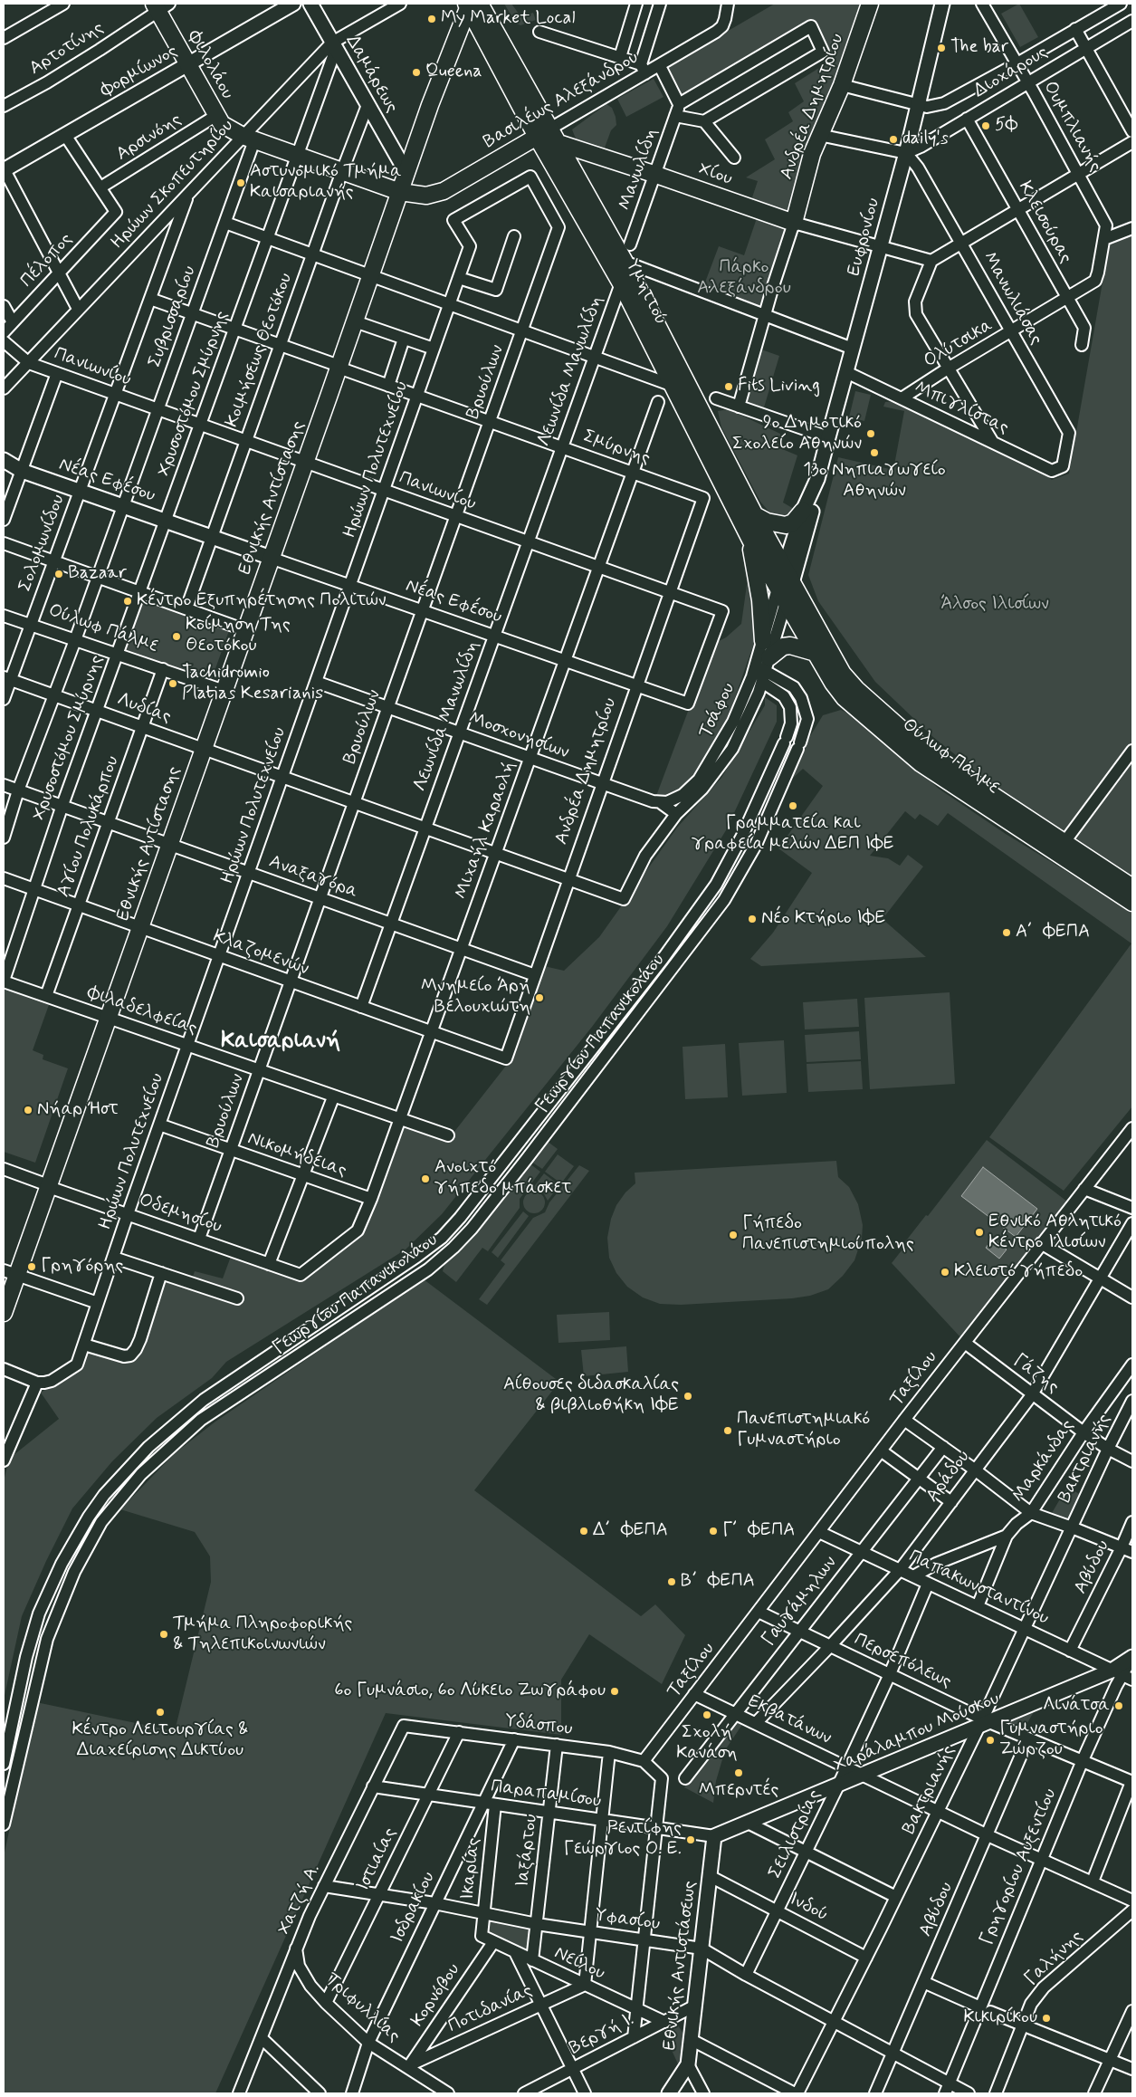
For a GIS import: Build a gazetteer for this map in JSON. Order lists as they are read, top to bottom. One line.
{"streets":{"main road":["Φιλολάου","Βασιλέως Αλεξάνδρου","Ανδρέα Δημητρίου","Χίου","Υμηττού","Εθνικής Αντίστασης","Ούλωφ Πάλμε"],"street":["Αρτοτίνης","Φορμίωνος","Διοχάρους","Δαμάρεως","Ουμπλιανής","Αρσινόης","Μανωλίδη","Ηρώων Σκοπευτηρίου","Κλεισούρας","Ευφρονίου","Πέλοπος","Μανωλιάσας","Συβρισσαρίου","Ολύτσικα","Κοιμήσεως Θεοτόκου","Πανιωνίου","Λεωνίδα Μανωλίδη","Βρυούλων","Χρυσοστόμου Σμύρνης","Μπιγλίστας","Σμύρνης","Ηρώων Πολυτεχνείου","Νέας Εφέσου","Σολομωνίδου","Λυδίας","Τσάφου","Μοσχονησίων","Αγίου Πολυκάρπου","Μιχαήλ Καραολή","Αναξαγόρα","Κλαζομενών","Φιλαδελφείας","Γεωργίου Παπανικολάου","Νικομήδειας","Οδεμησίου","Γάζης","Ταξίλου","Βακτριανής","Μαρκάνδας","Αράδου","Αβύδου","Παπακωνσταντίνου","Γαυγάμηλων","Περσεπόλεως","Εκβατάνων","Υδάσπου","Χαράλαμπου Μούσκου","Παραπαμίσου","Σειλιστρίας","Ιαξάρτου","Ιστιαίας","Γρηγορίου Αυξεντίου","Ικαρίας","Χατζή Α.","Ισδρακίου","Ινδού","Υφασίου","Γαλήνης","Νείλου","Εθνικής Αντιστάσεως","Κορνόβου","Τριφυλλίας","Ποτιδανίας","Βεργή Ι."]},"crossings":[["Αρτοτίνης","Φιλολάου"],["Φιλολάου","Φορμίωνος"],["Φιλολάου","Βασιλέως Αλεξάνδρου"],["Φιλολάου","Αρσινόης"],["Φιλολάου","Ηρώων Σκοπευτηρίου"],["Φιλολάου","Συβρισσαρίου"],["Φιλολάου","Κοιμήσεως Θεοτόκου"],["Φιλολάου","Χρυσοστόμου Σμύρνης"],["Διοχάρους","Ανδρέα Δημητρίου"],["Διοχάρους","Ουμπλιανής"],["Διοχάρους","Κλεισούρας"],["Διοχάρους","Ευφρονίου"],["Διοχάρους","Μανωλιάσας"],["Δαμάρεως","Ηρώων Σκοπευτηρίου"],["Δαμάρεως","Κοιμήσεως Θεοτόκου"],["Δαμάρεως","Χρυσοστόμου Σμύρνης"],["Δαμάρεως","Εθνικής Αντίστασης"],["Βασιλέως Αλεξάνδρου","Χίου"],["Βασιλέως Αλεξάνδρου","Υμηττού"],["Βασιλέως Αλεξάνδρου","Κοιμήσεως Θεοτόκου"],["Βασιλέως Αλεξάνδρου","Εθνικής Αντίστασης"],["Ανδρέα Δημητρίου","Χίου"],["Ανδρέα Δημητρίου","Πανιωνίου"],["Ανδρέα Δημητρίου","Σμύρνης"],["Ανδρέα Δημητρίου","Νέας Εφέσου"],["Ανδρέα Δημητρίου","Λυδίας"],["Ανδρέα Δημητρίου","Μοσχονησίων"],["Ανδρέα Δημητρίου","Αναξαγόρα"],["Ανδρέα Δημητρίου","Κλαζομενών"],["Ουμπλιανής","Ολύτσικα"],["Αρσινόης","Πέλοπος"],["Μανωλίδη","Χίου"],["Χίου","Ευφρονίου"],["Χίου","Υμηττού"],["Ηρώων Σκοπευτηρίου","Συβρισσαρίου"],["Ηρώων Σκοπευτηρίου","Πανιωνίου"],["Ηρώων Σκοπευτηρίου","Χρυσοστόμου Σμύρνης"],["Ηρώων Σκοπευτηρίου","Σολομωνίδου"],["Κλεισούρας","Ολύτσικα"],["Ευφρονίου","Υμηττού"],["Ευφρονίου","Μανωλιάσας"],["Ευφρονίου","Μπιγλίστας"],["Ευφρονίου","Ούλωφ Πάλμε"],["Ευφρονίου","Τσάφου"],["Υμηττού","Λεωνίδα Μανωλίδη"],["Υμηττού","Εθνικής Αντίστασης"],["Υμηττού","Ούλωφ Πάλμε"],["Υμηττού","Τσάφου"],["Μανωλιάσας","Ολύτσικα"],["Μανωλιάσας","Μπιγλίστας"],["Συβρισσαρίου","Πανιωνίου"],["Συβρισσαρίου","Σμύρνης"],["Συβρισσαρίου","Νέας Εφέσου"],["Συβρισσαρίου","Ούλωφ Πάλμε"],["Συβρισσαρίου","Λυδίας"],["Συβρισσαρίου","Αναξαγόρα"],["Ολύτσικα","Μπιγλίστας"],["Κοιμήσεως Θεοτόκου","Πανιωνίου"],["Κοιμήσεως Θεοτόκου","Σμύρνης"],["Κοιμήσεως Θεοτόκου","Νέας Εφέσου"],["Πανιωνίου","Λεωνίδα Μανωλίδη"],["Πανιωνίου","Βρυούλων"],["Πανιωνίου","Χρυσοστόμου Σμύρνης"],["Πανιωνίου","Ηρώων Πολυτεχνείου"],["Πανιωνίου","Νέας Εφέσου"],["Πανιωνίου","Εθνικής Αντίστασης"],["Πανιωνίου","Σολομωνίδου"],["Πανιωνίου","Μιχαήλ Καραολή"],["Λεωνίδα Μανωλίδη","Σμύρνης"],["Λεωνίδα Μανωλίδη","Νέας Εφέσου"],["Λεωνίδα Μανωλίδη","Λυδίας"],["Λεωνίδα Μανωλίδη","Μοσχονησίων"],["Λεωνίδα Μανωλίδη","Αναξαγόρα"],["Λεωνίδα Μανωλίδη","Κλαζομενών"],["Βρυούλων","Σμύρνης"],["Βρυούλων","Ηρώων Πολυτεχνείου"],["Βρυούλων","Νέας Εφέσου"],["Βρυούλων","Λυδίας"],["Βρυούλων","Μοσχονησίων"],["Βρυούλων","Αναξαγόρα"],["Βρυούλων","Κλαζομενών"],["Βρυούλων","Φιλαδελφείας"],["Βρυούλων","Νικομήδειας"],["Βρυούλων","Οδεμησίου"],["Χρυσοστόμου Σμύρνης","Σμύρνης"],["Χρυσοστόμου Σμύρνης","Νέας Εφέσου"],["Χρυσοστόμου Σμύρνης","Ούλωφ Πάλμε"],["Χρυσοστόμου Σμύρνης","Λυδίας"],["Χρυσοστόμου Σμύρνης","Αναξαγόρα"],["Χρυσοστόμου Σμύρνης","Κλαζομενών"],["Χρυσοστόμου Σμύρνης","Φιλαδελφείας"],["Σμύρνης","Ηρώων Πολυτεχνείου"],["Σμύρνης","Εθνικής Αντίστασης"],["Σμύρνης","Σολομωνίδου"],["Σμύρνης","Μιχαήλ Καραολή"],["Ηρώων Πολυτεχνείου","Νέας Εφέσου"],["Ηρώων Πολυτεχνείου","Λυδίας"],["Ηρώων Πολυτεχνείου","Μοσχονησίων"],["Ηρώων Πολυτεχνείου","Αναξαγόρα"],["Ηρώων Πολυτεχνείου","Κλαζομενών"],["Ηρώων Πολυτεχνείου","Φιλαδελφείας"],["Ηρώων Πολυτεχνείου","Νικομήδειας"],["Ηρώων Πολυτεχνείου","Οδεμησίου"],["Νέας Εφέσου","Εθνικής Αντίστασης"],["Νέας Εφέσου","Σολομωνίδου"],["Νέας Εφέσου","Μιχαήλ Καραολή"],["Εθνικής Αντίστασης","Ούλωφ Πάλμε"],["Εθνικής Αντίστασης","Λυδίας"],["Εθνικής Αντίστασης","Αναξαγόρα"],["Εθνικής Αντίστασης","Κλαζομενών"],["Εθνικής Αντίστασης","Φιλαδελφείας"],["Εθνικής Αντίστασης","Οδεμησίου"],["Σολομωνίδου","Ούλωφ Πάλμε"],["Σολομωνίδου","Λυδίας"],["Ούλωφ Πάλμε","Τσάφου"],["Ούλωφ Πάλμε","Αγίου Πολυκάρπου"],["Λυδίας","Τσάφου"],["Λυδίας","Αγίου Πολυκάρπου"],["Λυδίας","Μιχαήλ Καραολή"],["Τσάφου","Μοσχονησίων"],["Τσάφου","Γεωργίου Παπανικολάου"],["Μοσχονησίων","Μιχαήλ Καραολή"],["Αγίου Πολυκάρπου","Αναξαγόρα"],["Αγίου Πολυκάρπου","Κλαζομενών"],["Αγίου Πολυκάρπου","Φιλαδελφείας"],["Μιχαήλ Καραολή","Αναξαγόρα"],["Μιχαήλ Καραολή","Κλαζομενών"],["Μιχαήλ Καραολή","Φιλαδελφείας"],["Μιχαήλ Καραολή","Νικομήδειας"],["Μιχαήλ Καραολή","Οδεμησίου"],["Γάζης","Ταξίλου"],["Γάζης","Βακτριανής"],["Γάζης","Μαρκάνδας"],["Γάζης","Αράδου"],["Ταξίλου","Παπακωνσταντίνου"],["Ταξίλου","Περσεπόλεως"],["Ταξίλου","Εκβατάνων"],["Ταξίλου","Υδάσπου"],["Βακτριανής","Παπακωνσταντίνου"],["Βακτριανής","Περσεπόλεως"],["Βακτριανής","Εκβατάνων"],["Βακτριανής","Χαράλαμπου Μούσκου"],["Βακτριανής","Ινδού"],["Βακτριανής","Υφασίου"],["Μαρκάνδας","Παπακωνσταντίνου"],["Αράδου","Παπακωνσταντίνου"],["Αράδου","Περσεπόλεως"],["Αράδου","Εκβατάνων"],["Αβύδου","Παπακωνσταντίνου"],["Αβύδου","Περσεπόλεως"],["Αβύδου","Εκβατάνων"],["Αβύδου","Υφασίου"],["Παπακωνσταντίνου","Γαυγάμηλων"],["Παπακωνσταντίνου","Χαράλαμπου Μούσκου"],["Παπακωνσταντίνου","Σειλιστρίας"],["Παπακωνσταντίνου","Γρηγορίου Αυξεντίου"],["Γαυγάμηλων","Περσεπόλεως"],["Γαυγάμηλων","Εκβατάνων"],["Περσεπόλεως","Χαράλαμπου Μούσκου"],["Περσεπόλεως","Σειλιστρίας"],["Περσεπόλεως","Γρηγορίου Αυξεντίου"],["Εκβατάνων","Χαράλαμπου Μούσκου"],["Εκβατάνων","Σειλιστρίας"],["Εκβατάνων","Γρηγορίου Αυξεντίου"],["Υδάσπου","Παραπαμίσου"],["Υδάσπου","Ιαξάρτου"],["Υδάσπου","Ιστιαίας"],["Υδάσπου","Χατζή Α."],["Υδάσπου","Ισδρακίου"],["Χαράλαμπου Μούσκου","Παραπαμίσου"],["Χαράλαμπου Μούσκου","Σειλιστρίας"],["Χαράλαμπου Μούσκου","Γρηγορίου Αυξεντίου"],["Χαράλαμπου Μούσκου","Εθνικής Αντιστάσεως"],["Παραπαμίσου","Ιαξάρτου"],["Παραπαμίσου","Ιστιαίας"],["Παραπαμίσου","Ικαρίας"],["Παραπαμίσου","Χατζή Α."],["Παραπαμίσου","Ισδρακίου"],["Παραπαμίσου","Εθνικής Αντιστάσεως"],["Σειλιστρίας","Ινδού"],["Σειλιστρίας","Υφασίου"],["Ιαξάρτου","Υφασίου"],["Ιαξάρτου","Νείλου"],["Ιστιαίας","Υφασίου"],["Ιστιαίας","Τριφυλλίας"],["Γρηγορίου Αυξεντίου","Υφασίου"],["Ικαρίας","Ισδρακίου"],["Ικαρίας","Υφασίου"],["Ικαρίας","Νείλου"],["Χατζή Α.","Υφασίου"],["Χατζή Α.","Τριφυλλίας"],["Ισδρακίου","Υφασίου"],["Ισδρακίου","Τριφυλλίας"],["Ινδού","Εθνικής Αντιστάσεως"],["Υφασίου","Εθνικής Αντιστάσεως"],["Νείλου","Κορνόβου"],["Νείλου","Ποτιδανίας"],["Νείλου","Βεργή Ι."],["Εθνικής Αντιστάσεως","Βεργή Ι."],["Κορνόβου","Τριφυλλίας"],["Κορνόβου","Ποτιδανίας"],["Τριφυλλίας","Ποτιδανίας"]],"districts":["Καισαριανή"],"parks":["Πάρκο Αλεξάνδρου","Άλσος Ιλισίων"],"places":["My Market Local","The bar","Queena","5Φ","daily's","Αστυνομικό Τμήμα Καισαριανής","Fits Living","9ο Δημοτικό Σχολείο Αθηνών","13ο Νηπιαγωγείο Αθηνών","Bazaar","Κέντρο Εξυπηρέτησης Πολιτών","Κοίμηση Της Θεοτόκου","Tachidromio Platias Kesarianis","Γραμματεία και γραφεία μελών ΔΕΠ ΙΦΕ","Νέο Κτήριο ΙΦΕ","Α΄ ΦΕΠΑ","Μνημείο Άρη Βελουχιώτη","Νήαρ Ήστ","Ανοιχτό γήπεδο μπάσκετ","Εθνικό Αθλητικό Κέντρο Ιλισίων","Γήπεδο Πανεπιστημιούπολης","Γρηγόρης","Κλειστό γήπεδο","Αίθουσες διδασκαλίας & βιβλιοθήκη ΙΦΕ","Πανεπιστημιακό Γυμναστήριο","Δ΄ ΦΕΠΑ","Γ΄ ΦΕΠΑ","Β΄ ΦΕΠΑ","Τμήμα Πληροφορικής & Τηλεπικοινωνιών","6ο Γυμνάσιο, 6ο Λύκειο Ζωγράφου","Λινάτσα","Κέντρο Λειτουργίας & Διαχείρισης Δικτύου","Σχολή Κανάση","Γυμναστήριο Ζώρζου","Μπερντές","Ρεντίφης Γεώργιος Ο. Ε.","Κικιρίκου"]}
